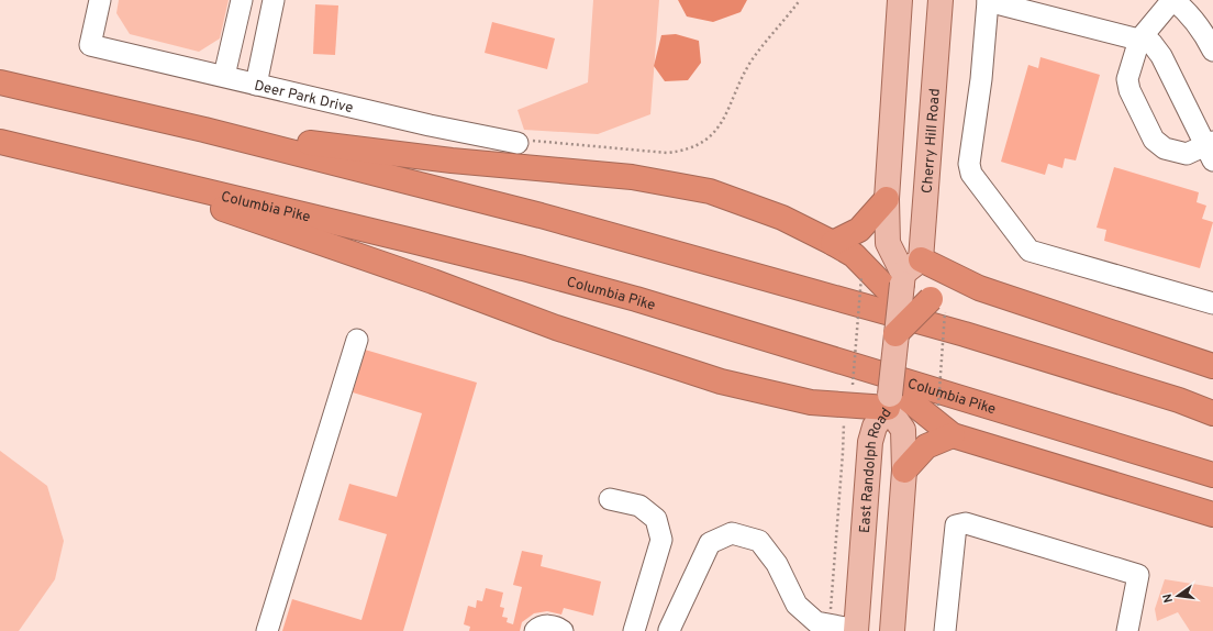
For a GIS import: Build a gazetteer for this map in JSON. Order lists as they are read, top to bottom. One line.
{"streets":{"highway":["Columbia Pike"],"main road":["Cherry Hill Road","East Randolph Road"],"street":["Deer Park Drive"]},"crossings":[["Cherry Hill Road","East Randolph Road"]],"north":"left"}
